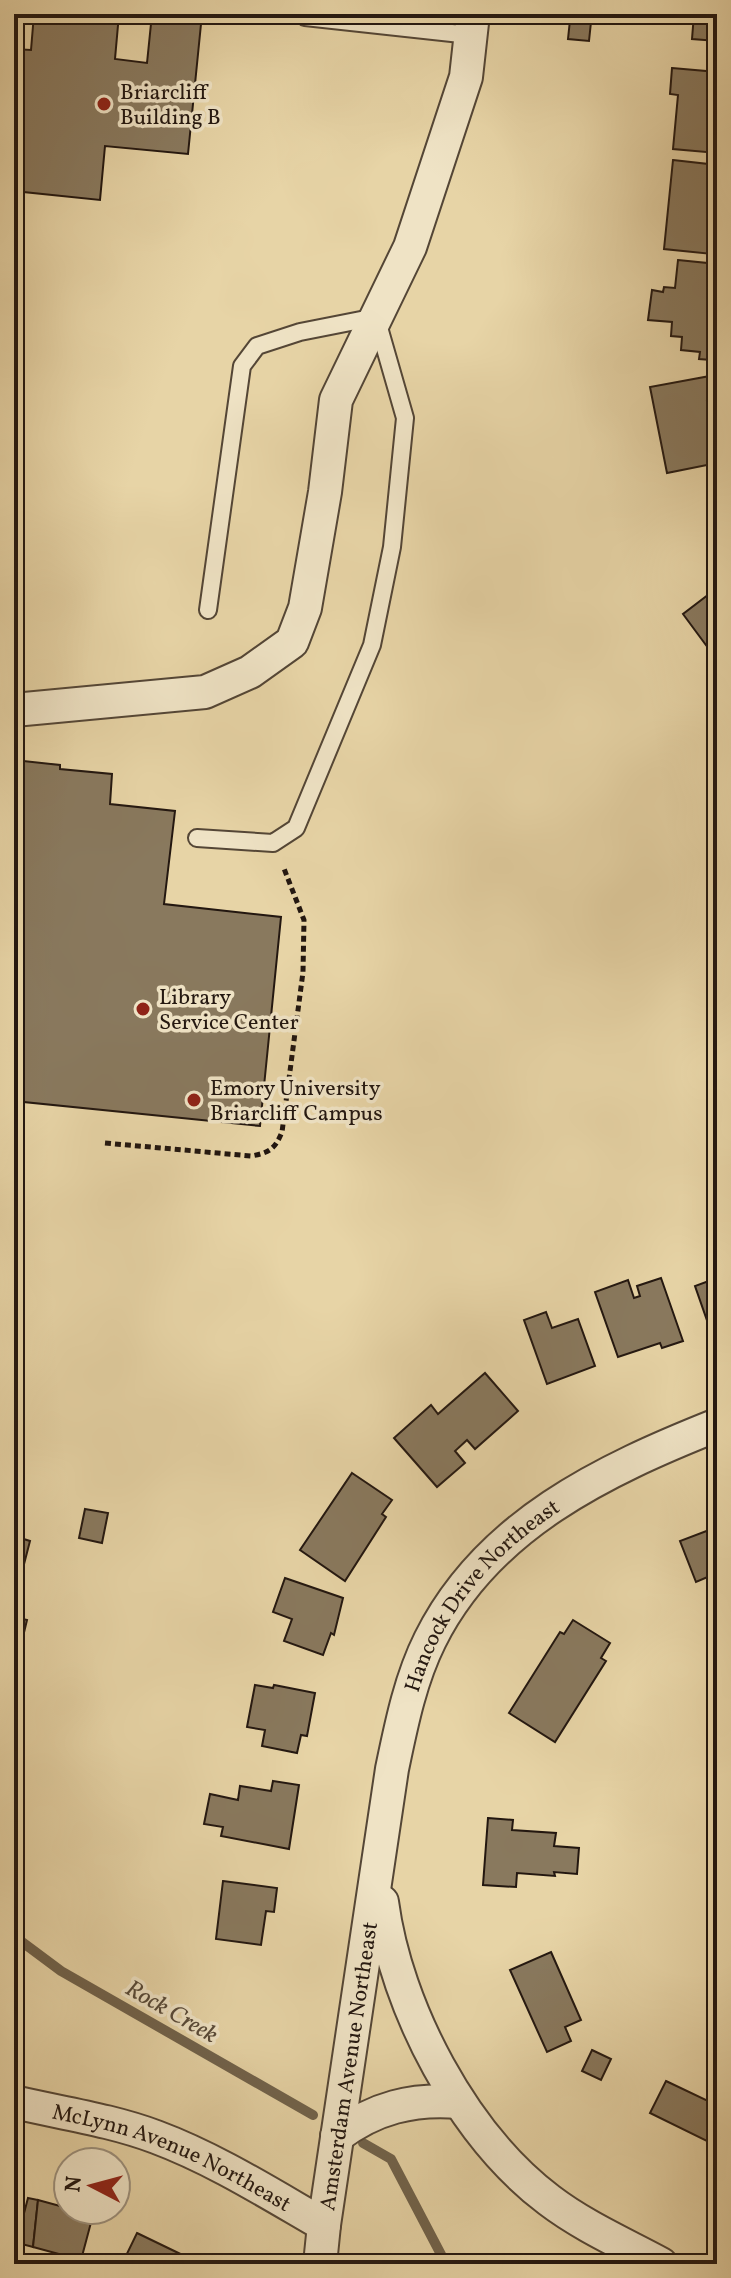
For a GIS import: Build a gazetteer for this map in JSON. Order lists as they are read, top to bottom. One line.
{"streets":{"street":["Hancock Drive Northeast","Amsterdam Avenue Northeast","McLynn Avenue Northeast"]},"crossings":[["Hancock Drive Northeast","Amsterdam Avenue Northeast"],["Amsterdam Avenue Northeast","McLynn Avenue Northeast"]],"water":["Rock Creek"],"places":["Briarcliff Building B","Library Service Center","Emory University Briarcliff Campus"],"north":"left"}
